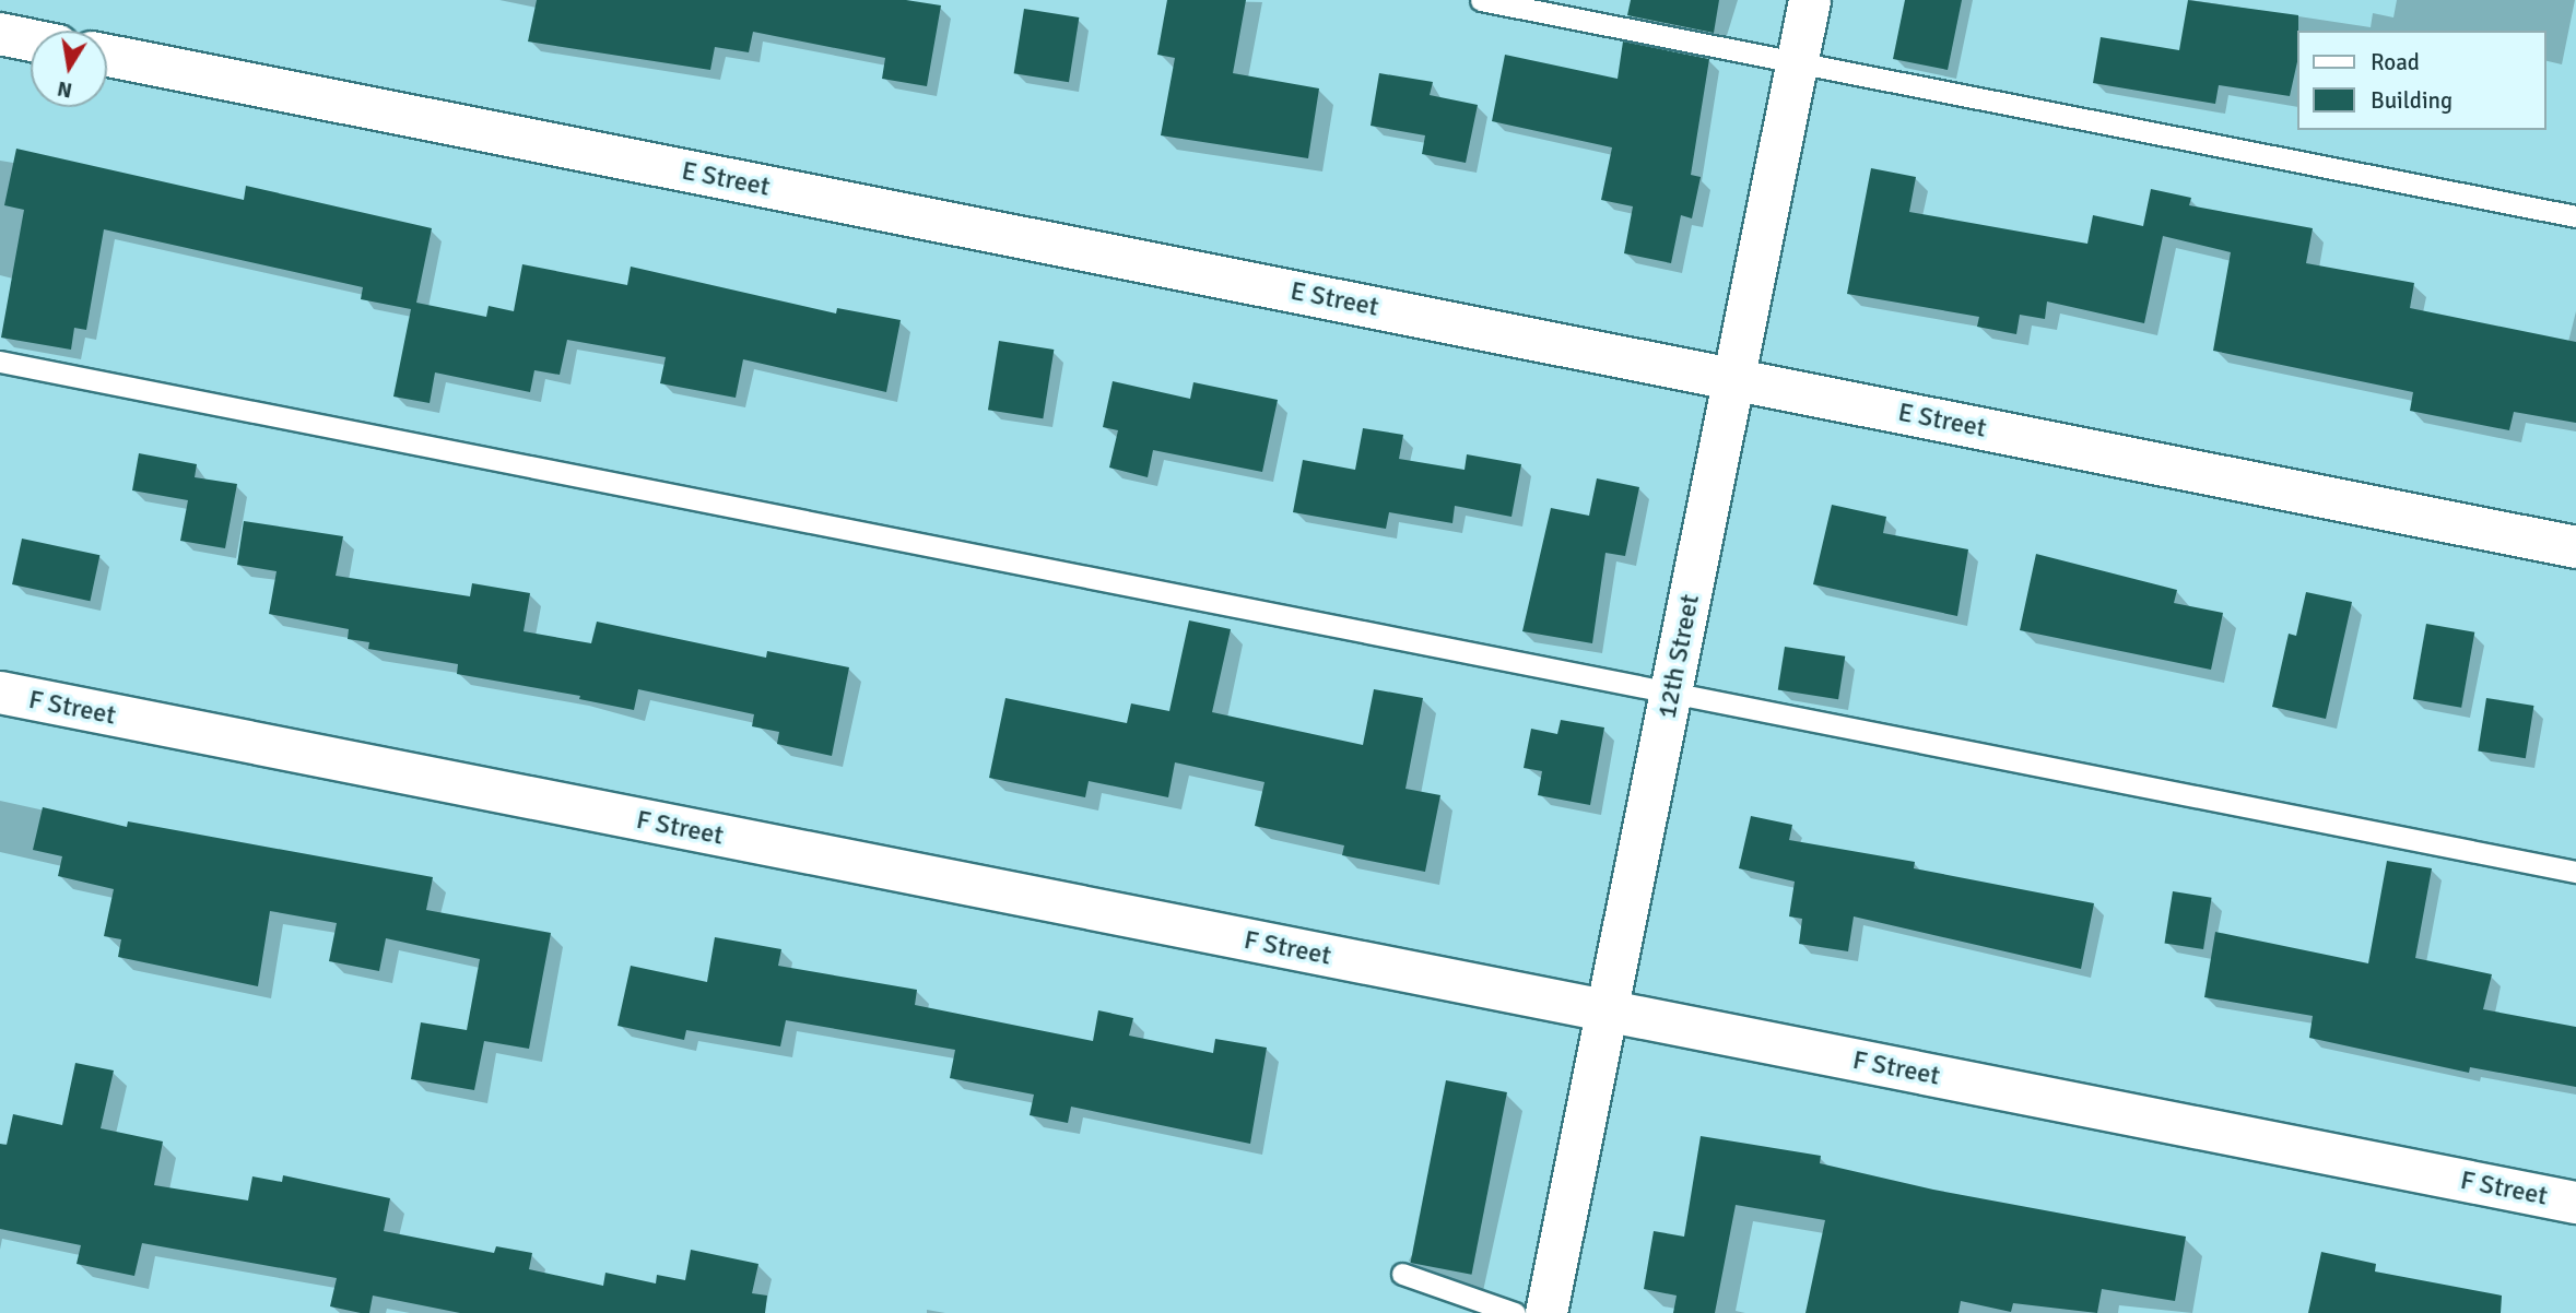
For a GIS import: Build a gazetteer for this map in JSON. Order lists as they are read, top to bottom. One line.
{"streets":{"street":["E Street","12th Street","F Street"]},"crossings":[["E Street","12th Street"],["12th Street","F Street"]],"legend":["Road","Building"],"north":"bottom"}
